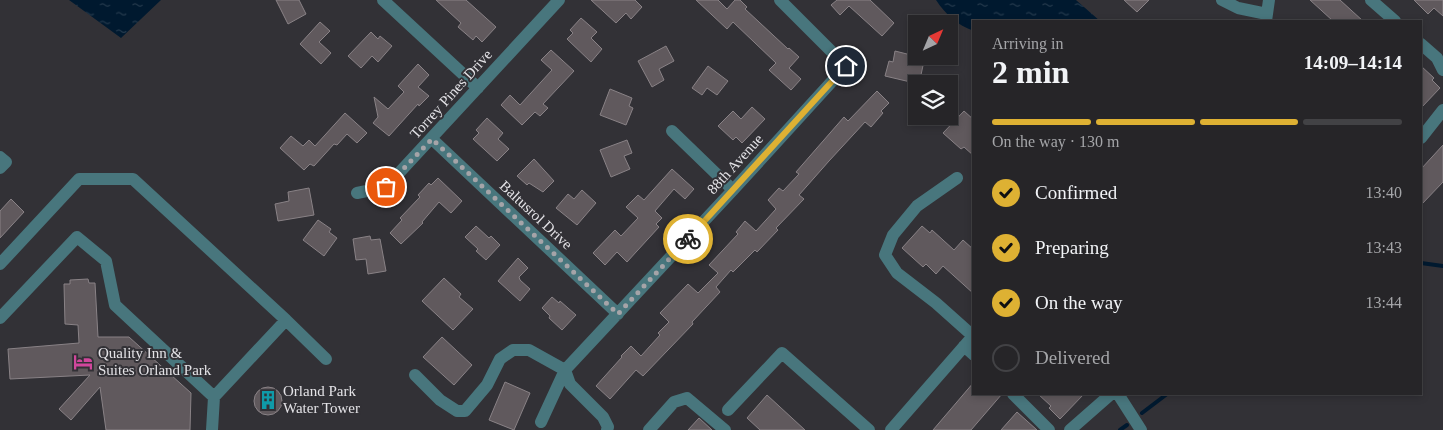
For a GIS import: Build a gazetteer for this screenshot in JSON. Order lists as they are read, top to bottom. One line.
{"streets":{"street":["Torrey Pines Drive","88th Avenue","Baltusrol Drive"]},"crossings":[["Torrey Pines Drive","Baltusrol Drive"],["88th Avenue","Baltusrol Drive"]],"places":{"hotel":["Quality Inn & Suites Orland Park"],"building":["Orland Park Water Tower"]},"north":"top right","page":{"heading":["2 min","Arriving in","14:09–14:14"],"bar":"On the way · 130 m","list":[["Confirmed","13:40"],["Preparing","13:43"],["On the way","13:44"],"Delivered"]}}
